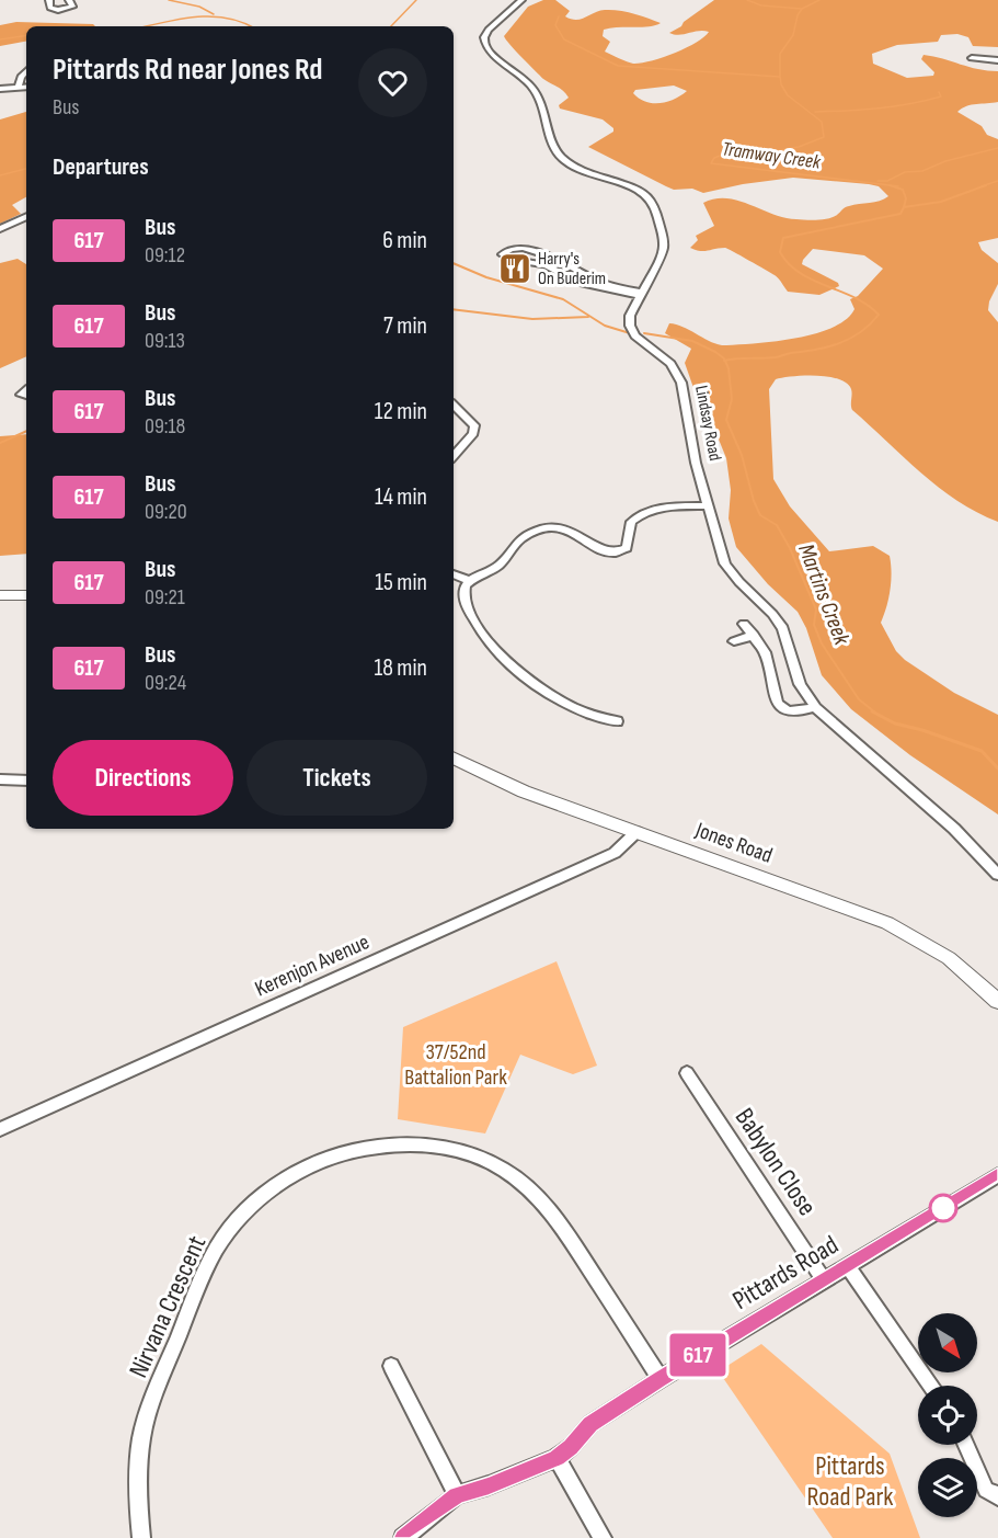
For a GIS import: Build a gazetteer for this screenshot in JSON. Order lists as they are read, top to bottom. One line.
{"streets":{"main road":["Jones Road"],"street":["Lindsay Road","Kerenjon Avenue","Babylon Close","Pittards Road","Nirvana Crescent"]},"crossings":[["Jones Road","Kerenjon Avenue"],["Babylon Close","Pittards Road"],["Pittards Road","Nirvana Crescent"]],"water":["Tramway Creek","Martins Creek"],"parks":["37/52nd Battalion Park","Pittards Road Park"],"places":{"restaurant":["Harry's On Buderim"]},"lines":["bus line 617"],"north":"bottom right","page":{"on_map":"617","heading":[["Pittards Rd near Jones Rd","Bus"],"Departures"],"list":[{"mark":"617","name":"Bus","note":"09:12","value":"6 min"},{"mark":"617","name":"Bus","note":"09:13","value":"7 min"},{"mark":"617","name":"Bus","note":"09:18","value":"12 min"},{"mark":"617","name":"Bus","note":"09:20","value":"14 min"},{"mark":"617","name":"Bus","note":"09:21","value":"15 min"},{"mark":"617","name":"Bus","note":"09:24","value":"18 min"}],"buttons":["Directions","Tickets"]}}
